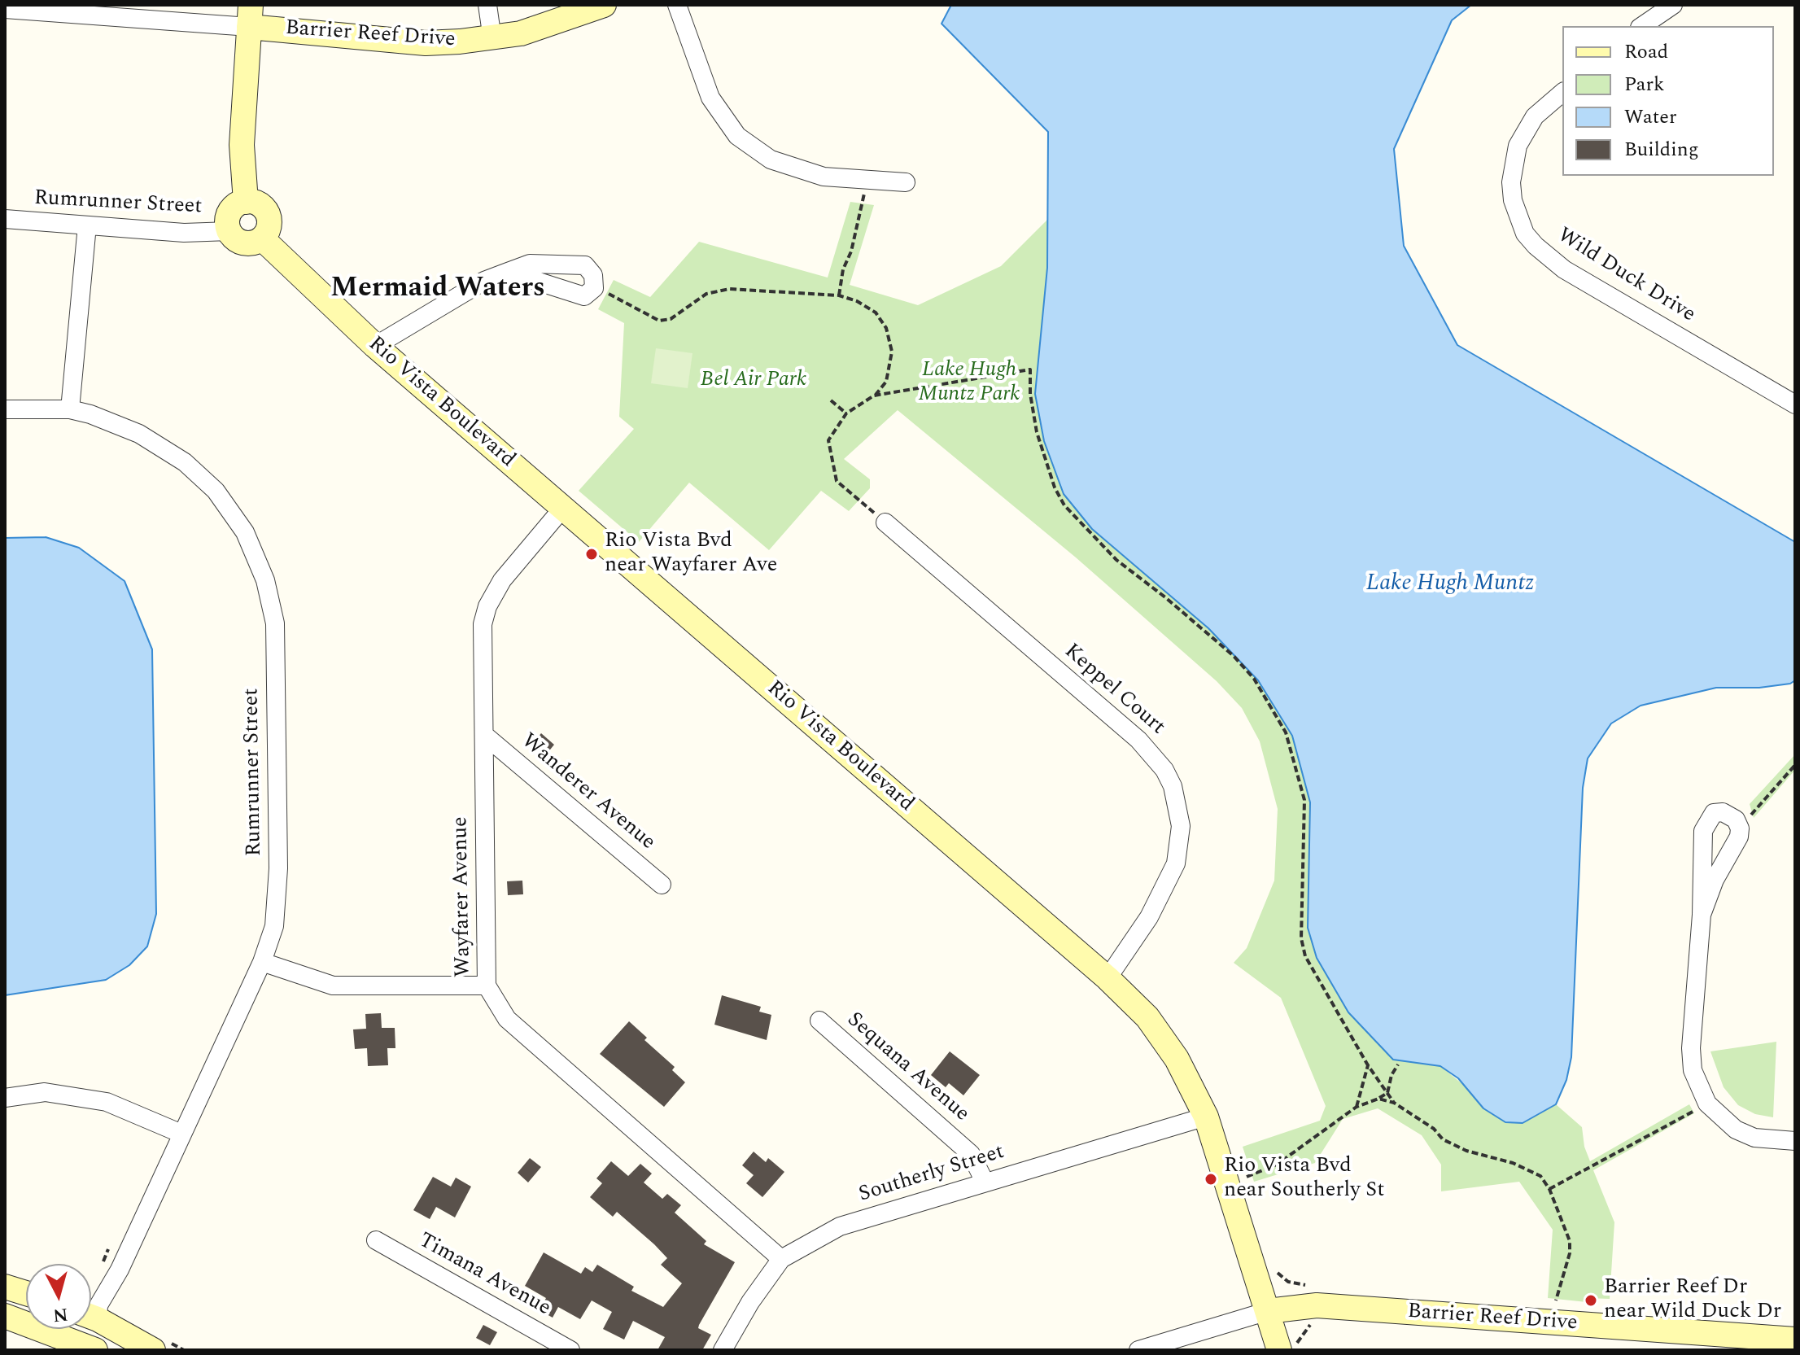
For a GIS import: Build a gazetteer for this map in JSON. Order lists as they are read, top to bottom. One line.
{"streets":{"street":["Barrier Reef Drive","Rumrunner Street","Wild Duck Drive","Rio Vista Boulevard","Keppel Court","Wanderer Avenue","Wayfarer Avenue","Sequana Avenue","Southerly Street","Timana Avenue"]},"crossings":[["Barrier Reef Drive","Rio Vista Boulevard"],["Rumrunner Street","Rio Vista Boulevard"],["Rio Vista Boulevard","Keppel Court"],["Rio Vista Boulevard","Wayfarer Avenue"],["Rio Vista Boulevard","Southerly Street"],["Wanderer Avenue","Wayfarer Avenue"],["Wayfarer Avenue","Southerly Street"],["Sequana Avenue","Southerly Street"]],"districts":["Mermaid Waters"],"water":["Lake Hugh Muntz"],"parks":["Lake Hugh Muntz Park","Bel Air Park"],"places":["Rio Vista Bvd near Wayfarer Ave","Rio Vista Bvd near Southerly St","Barrier Reef Dr near Wild Duck Dr"],"legend":["Road","Park","Water","Building"],"north":"bottom"}
